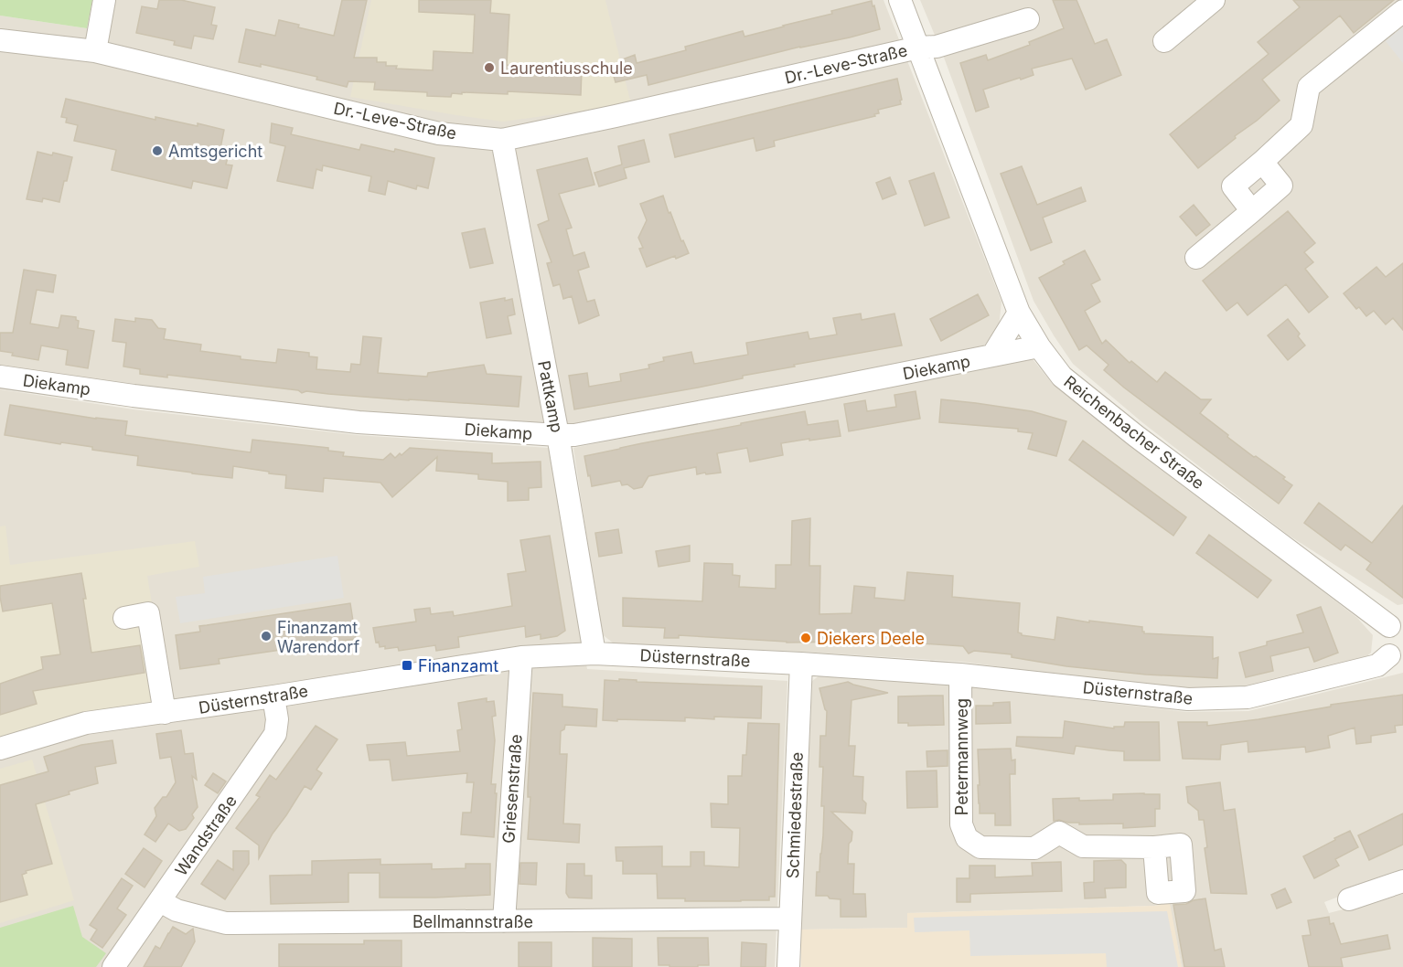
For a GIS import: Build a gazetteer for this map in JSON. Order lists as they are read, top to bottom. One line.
{"streets":{"street":["Dr.-Leve-Straße","Diekamp","Pattkamp","Reichenbacher Straße","Düsternstraße","Petermannweg","Griesenstraße","Schmiedestraße","Wandstraße","Bellmannstraße"]},"crossings":[["Dr.-Leve-Straße","Pattkamp"],["Dr.-Leve-Straße","Reichenbacher Straße"],["Diekamp","Pattkamp"],["Diekamp","Reichenbacher Straße"],["Pattkamp","Düsternstraße"],["Düsternstraße","Petermannweg"],["Düsternstraße","Griesenstraße"],["Düsternstraße","Schmiedestraße"],["Düsternstraße","Wandstraße"],["Griesenstraße","Bellmannstraße"],["Schmiedestraße","Bellmannstraße"],["Wandstraße","Bellmannstraße"]],"places":{"other":["Laurentiusschule","Amtsgericht","Finanzamt Warendorf","Diekers Deele"],"transit":["Finanzamt"]}}
